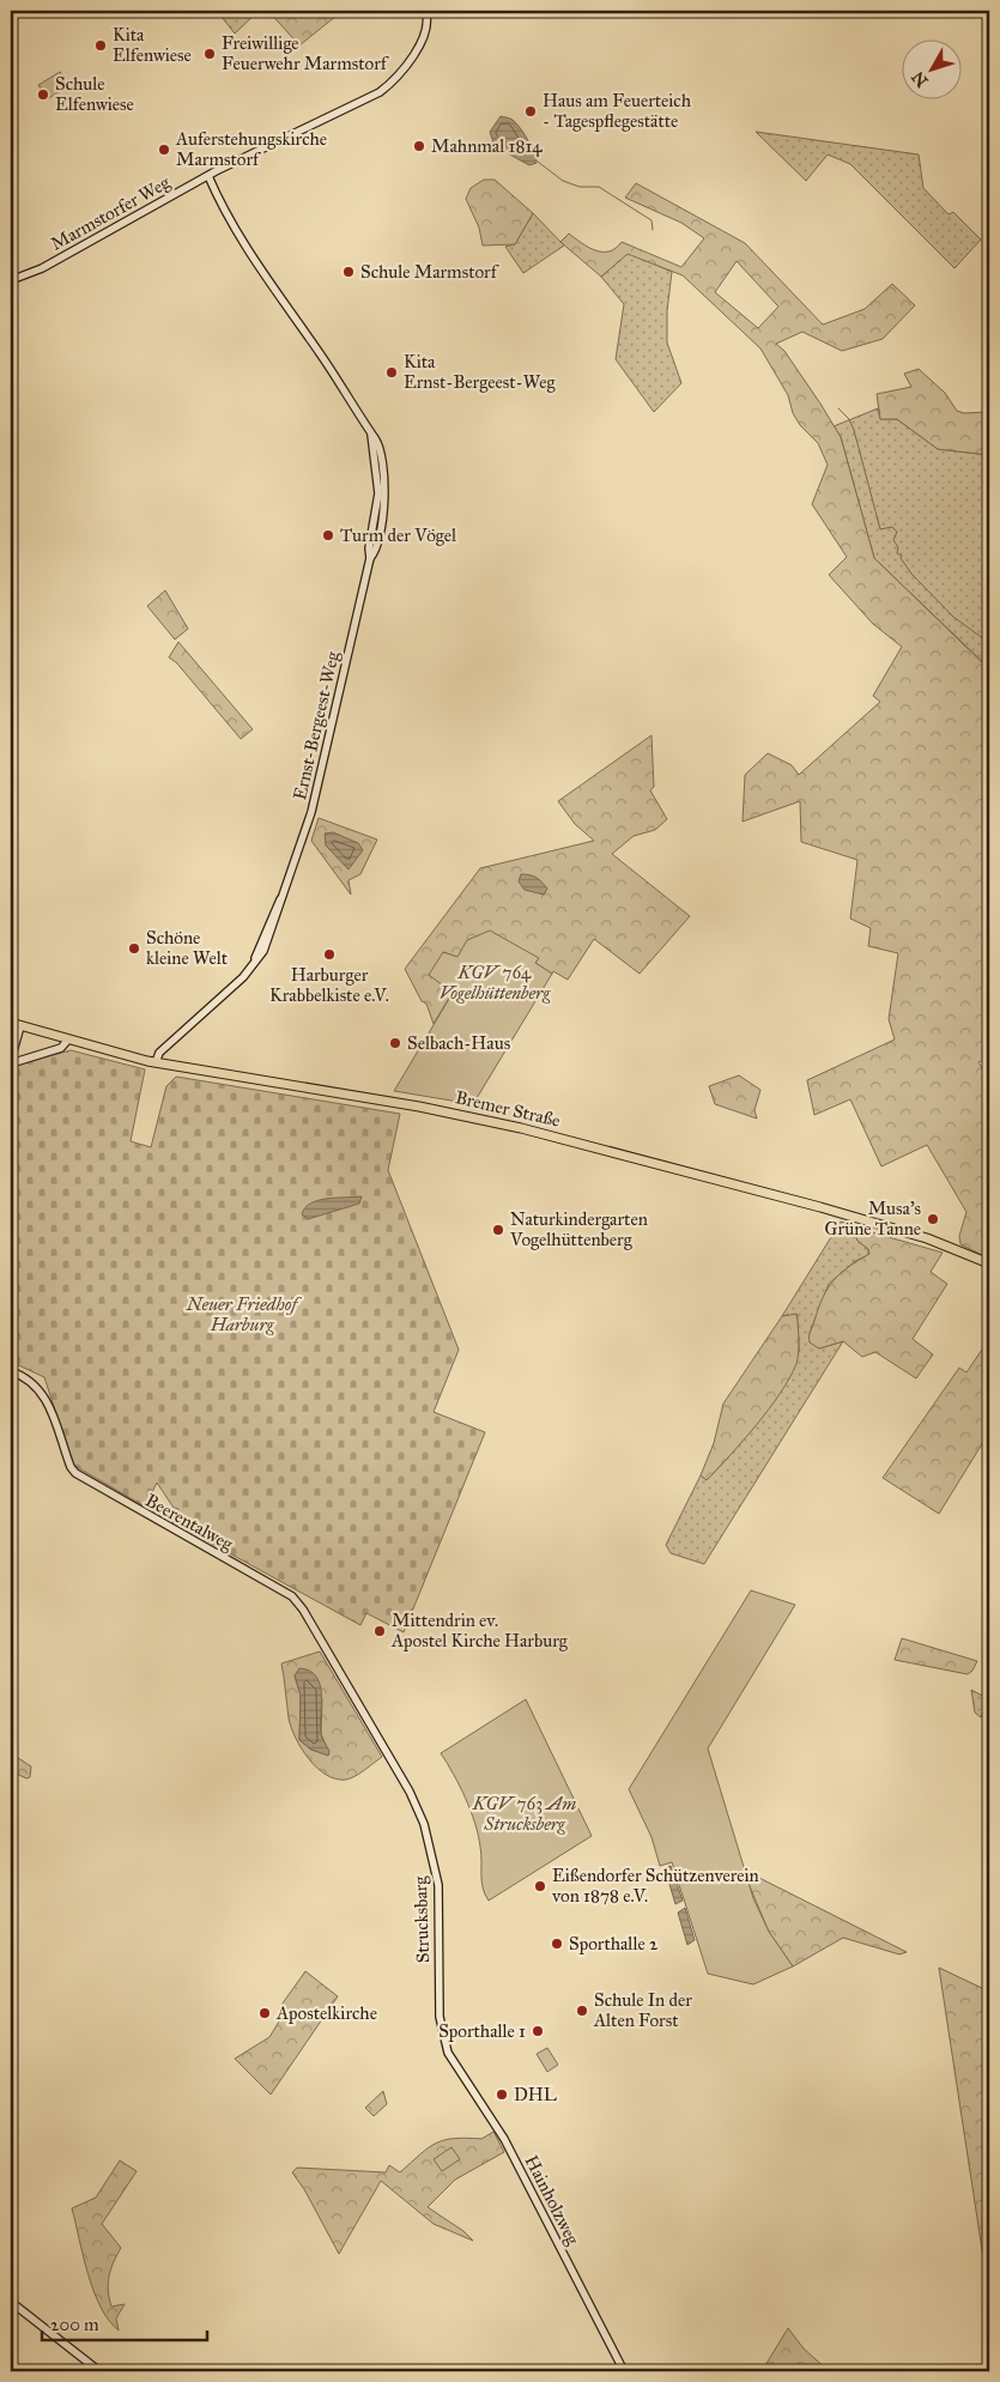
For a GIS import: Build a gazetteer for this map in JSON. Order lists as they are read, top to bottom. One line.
{"streets":{"main road":["Bremer Straße"],"street":["Marmstorfer Weg","Ernst-Bergeest-Weg","Beerentalweg","Strucksbarg","Hainholzweg"]},"crossings":[["Marmstorfer Weg","Ernst-Bergeest-Weg"],["Ernst-Bergeest-Weg","Bremer Straße"],["Beerentalweg","Strucksbarg"],["Strucksbarg","Hainholzweg"]],"parks":["KGV 764 Vogelhüttenberg","Neuer Friedhof Harburg","KGV 763 Am Strucksberg"],"places":["Kita Elfenwiese","Freiwillige Feuerwehr Marmstorf","Schule Elfenwiese","Haus am Feuerteich - Tagespflegestätte","Mahnmal 1814","Auferstehungskirche Marmstorf","Schule Marmstorf","Kita Ernst-Bergeest-Weg","Turm der Vögel","Schöne kleine Welt","Harburger Krabbelkiste e.V.","Selbach-Haus","Musa's Grüne Tanne","Naturkindergarten Vogelhüttenberg","Mittendrin ev. Apostel Kirche Harburg","Eißendorfer Schützenverein von 1878 e.V.","Sporthalle 2","Schule In der Alten Forst","Apostelkirche","Sporthalle 1","DHL"],"scale_bar":"200 m","north":"bottom left"}
